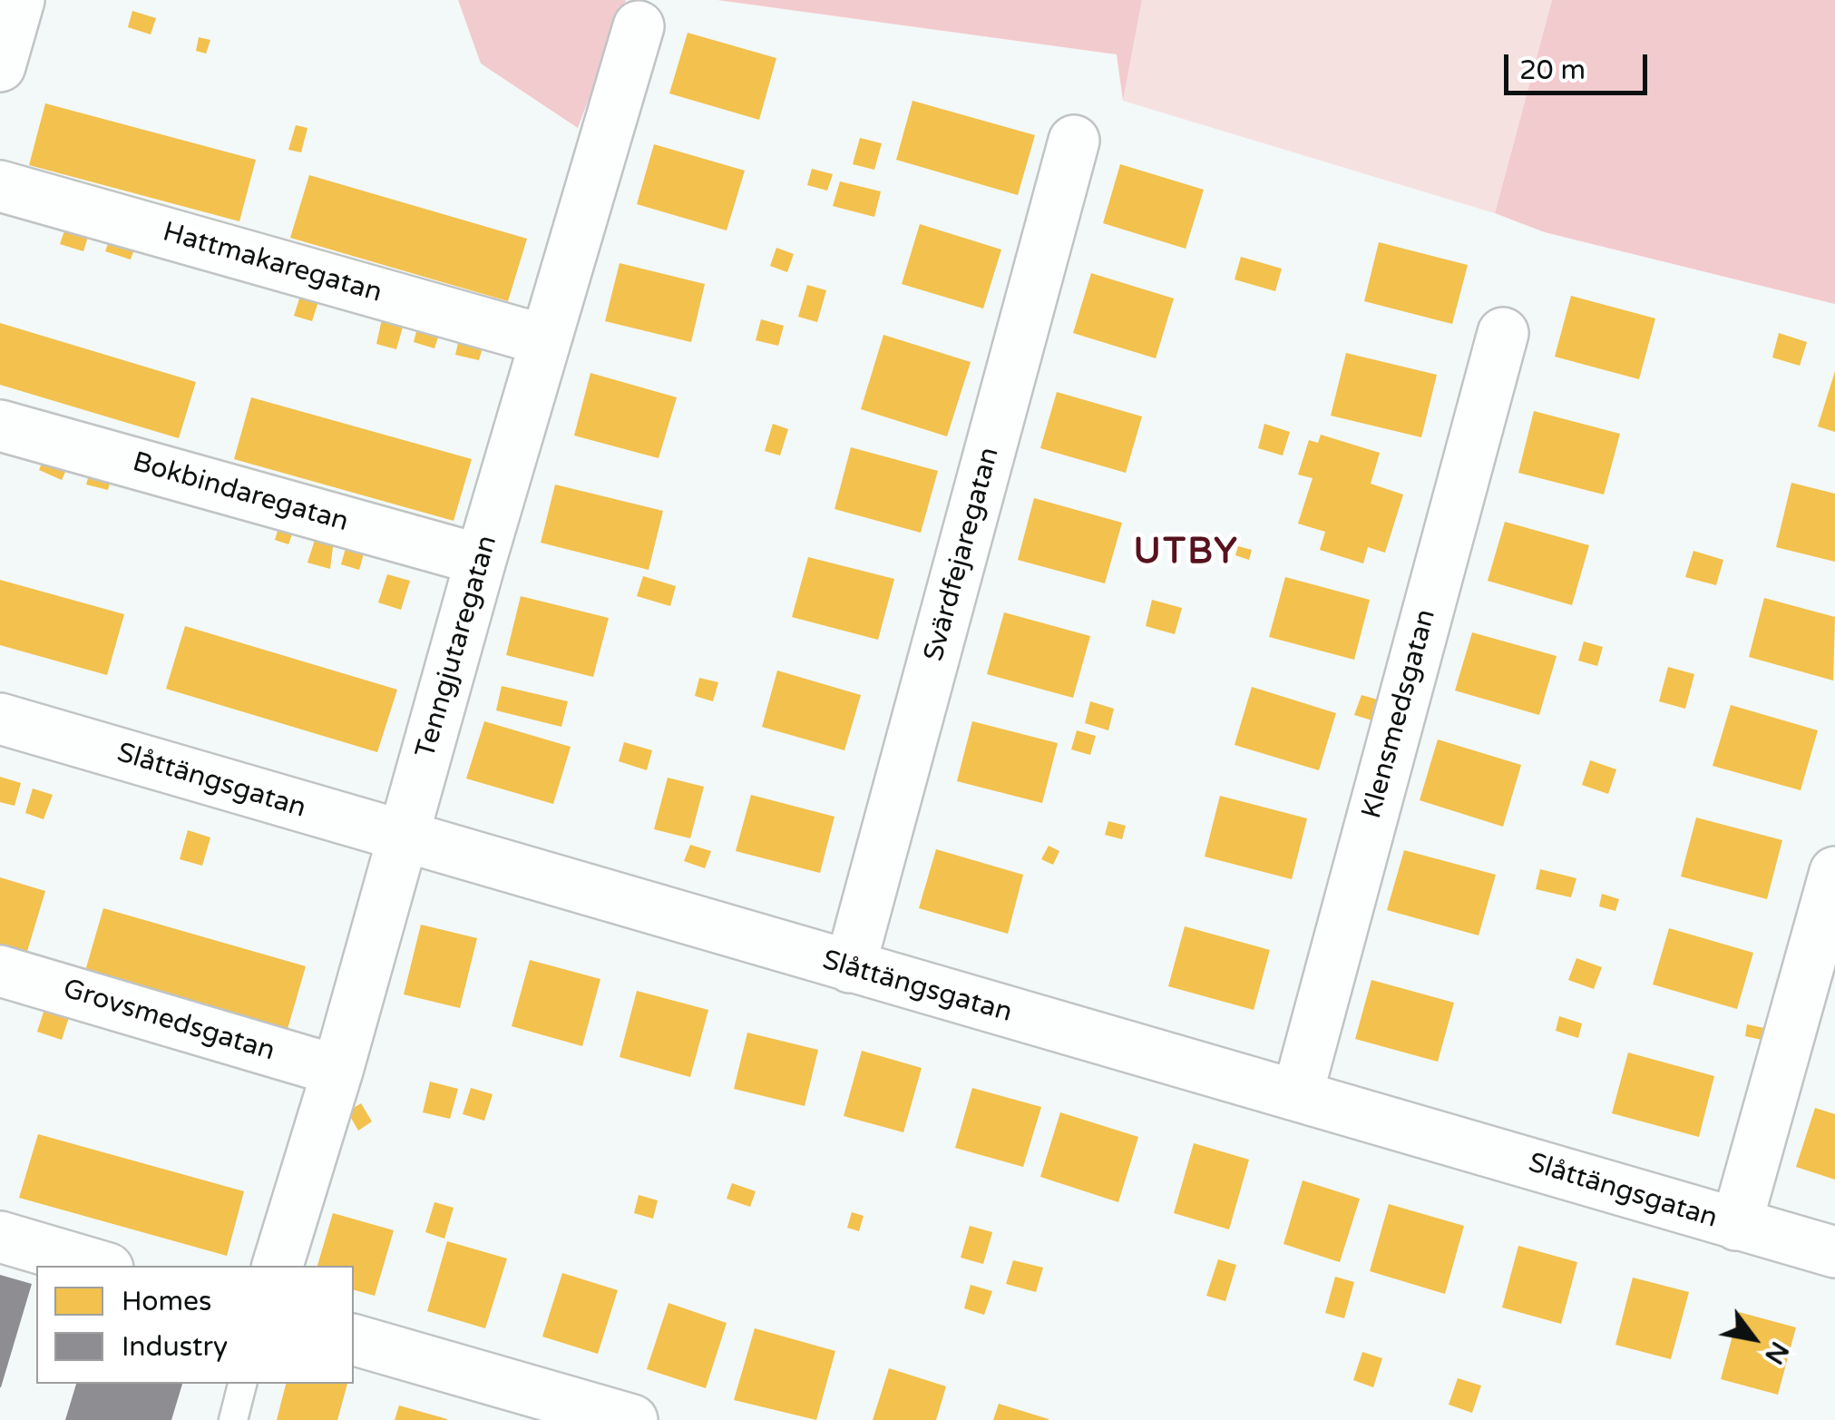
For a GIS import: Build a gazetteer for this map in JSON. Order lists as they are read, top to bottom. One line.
{"streets":{"street":["Hattmakaregatan","Bokbindaregatan","Svärdfejaregatan","Tenngjutaregatan","Klensmedsgatan","Slåttängsgatan","Grovsmedsgatan"]},"crossings":[["Hattmakaregatan","Tenngjutaregatan"],["Bokbindaregatan","Tenngjutaregatan"],["Svärdfejaregatan","Slåttängsgatan"],["Tenngjutaregatan","Slåttängsgatan"],["Tenngjutaregatan","Grovsmedsgatan"],["Klensmedsgatan","Slåttängsgatan"]],"districts":["UTBY"],"legend":["Homes","Industry"],"scale_bar":"20 m","north":"bottom right"}
